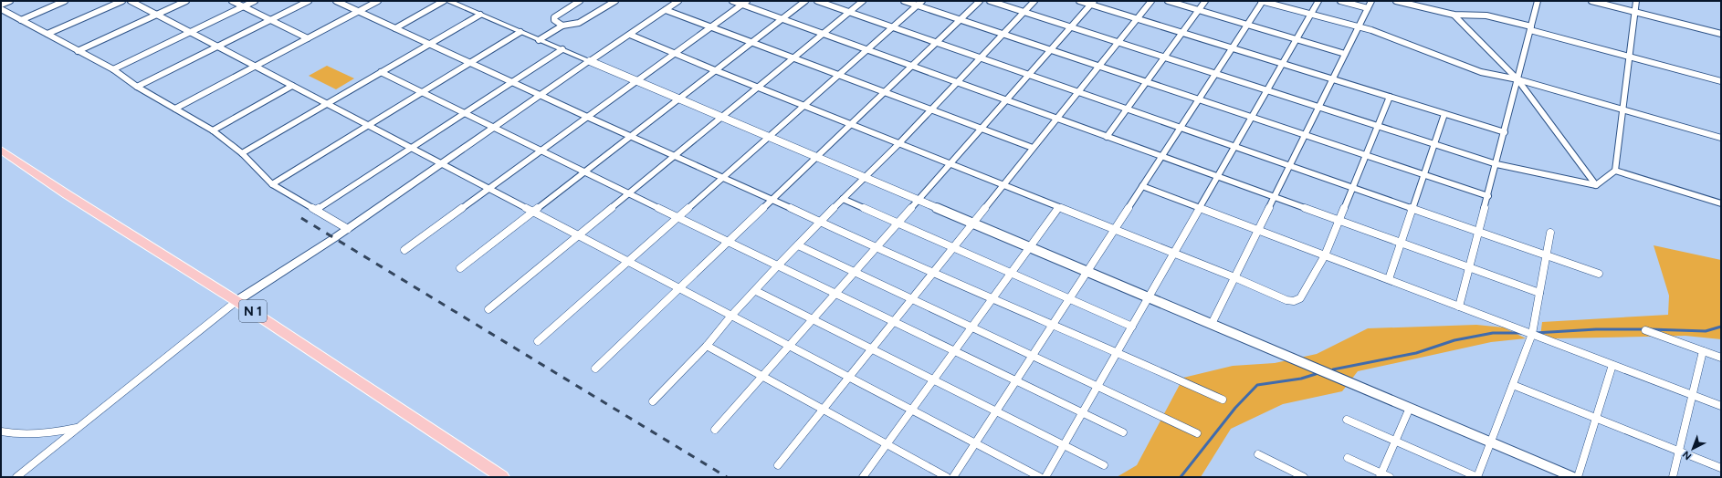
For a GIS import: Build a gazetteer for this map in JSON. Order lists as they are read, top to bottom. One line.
{"streets":{"highway":["N 1"]},"north":"bottom left"}
